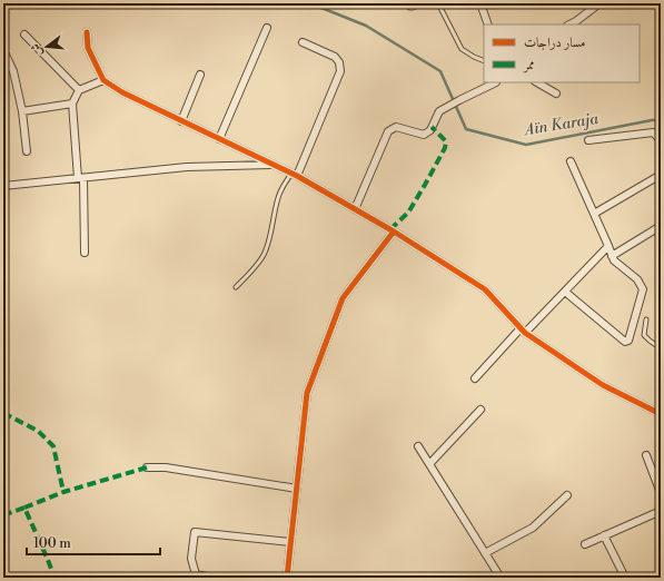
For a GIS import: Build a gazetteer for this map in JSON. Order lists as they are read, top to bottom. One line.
{"water":["Aïn Karaja"],"legend":["مسار دراجات","ممر"],"scale_bar":"100 m","north":"left"}
